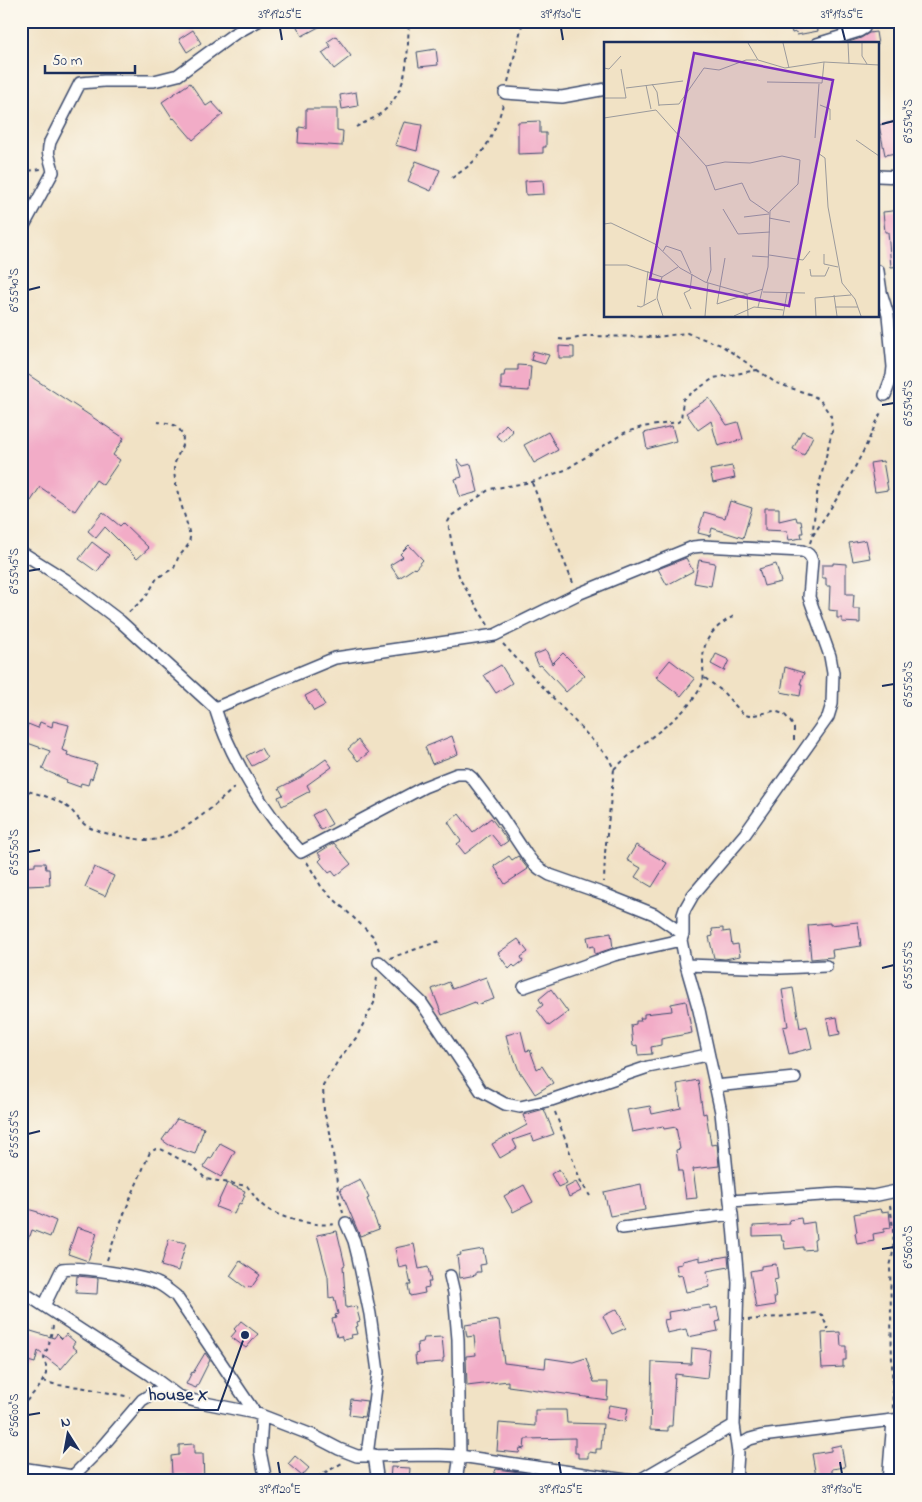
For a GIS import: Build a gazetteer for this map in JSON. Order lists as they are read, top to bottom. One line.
{"places":["house X"],"scale_bar":"50 m","north":"top","coordinates":["39°19'25\"E","39°19'30\"E","39°19'35\"E","6°55'40\"S","6°55'45\"S","6°55'50\"S","6°55'55\"S","6°56'00\"S","39°19'20\"E"]}
